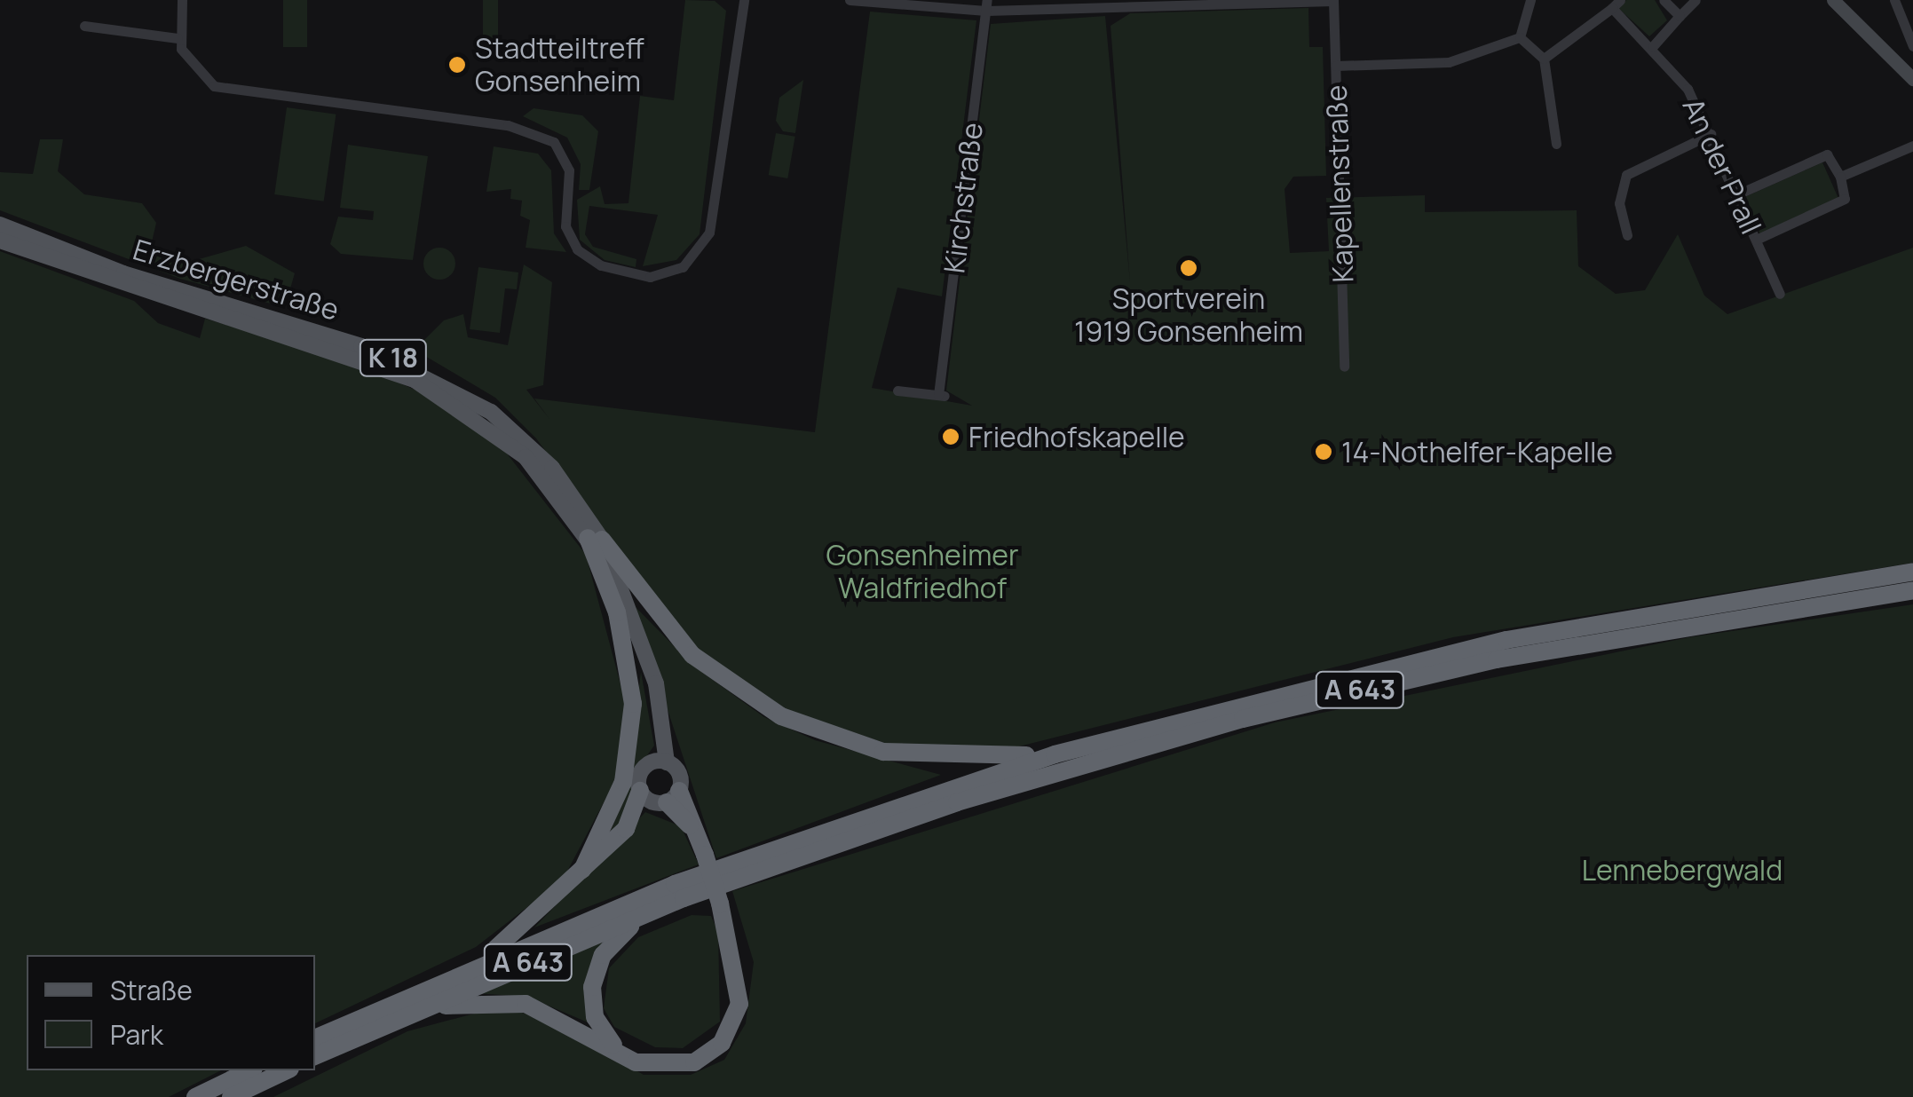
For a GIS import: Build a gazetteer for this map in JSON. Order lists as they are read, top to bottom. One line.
{"streets":{"highway":["A 643"],"main road":["Erzbergerstraße","K 18"],"street":["An der Prall","Kapellenstraße","Kirchstraße"]},"parks":["Gonsenheimer Waldfriedhof","Lennebergwald"],"places":["Stadtteiltreff Gonsenheim","Sportverein 1919 Gonsenheim","Friedhofskapelle","14-Nothelfer-Kapelle"],"legend":["Straße","Park"]}
